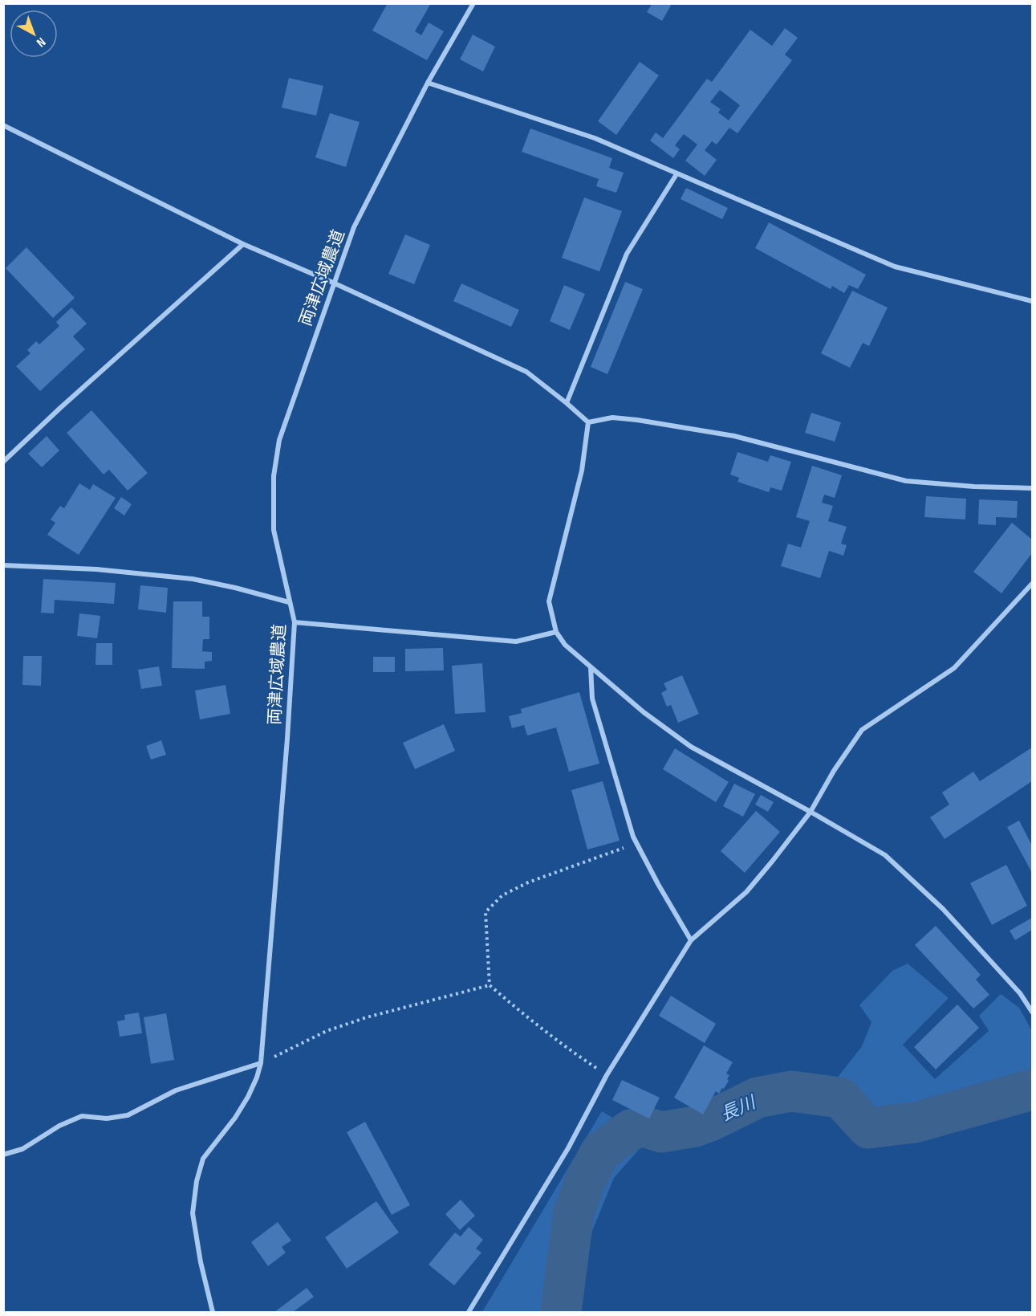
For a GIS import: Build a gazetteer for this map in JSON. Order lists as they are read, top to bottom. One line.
{"streets":{"street":["両津広域農道"]},"water":["長川"],"north":"bottom right"}
